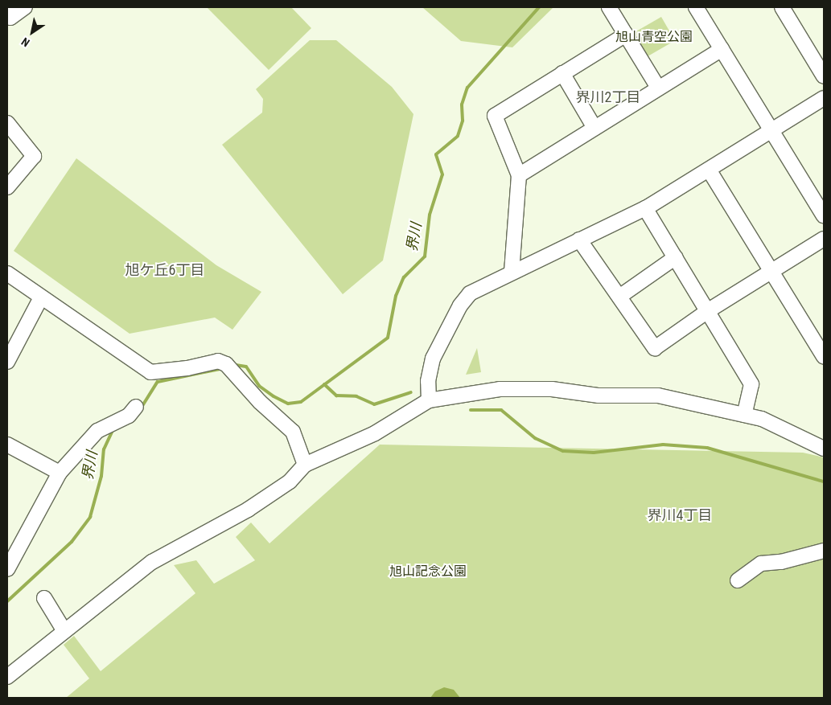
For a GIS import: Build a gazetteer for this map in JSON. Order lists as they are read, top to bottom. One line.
{"districts":["界川2丁目","旭ケ丘6丁目","界川4丁目"],"water":["界川"],"parks":["旭山青空公園","旭山記念公園"],"north":"bottom left"}
